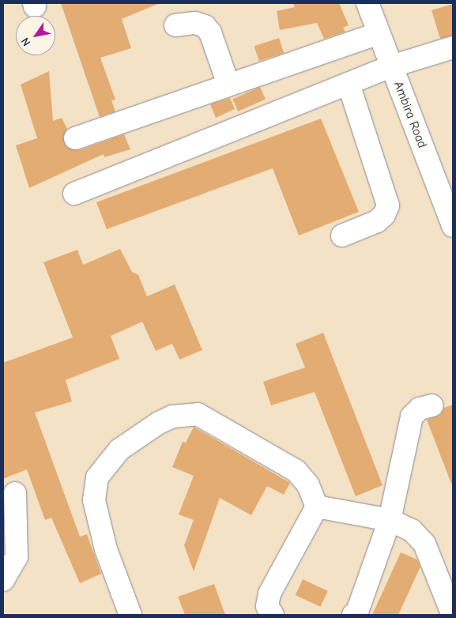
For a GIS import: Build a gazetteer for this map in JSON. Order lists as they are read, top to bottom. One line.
{"streets":{"street":["Ambira Road"]},"north":"bottom left"}
